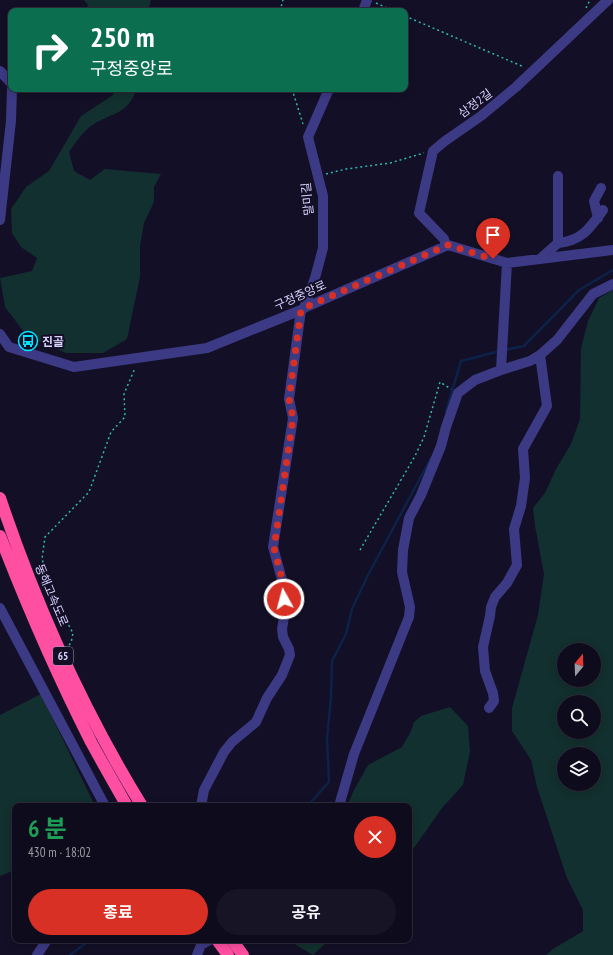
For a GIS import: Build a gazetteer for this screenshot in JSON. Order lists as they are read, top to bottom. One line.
{"streets":{"highway":["동해고속도로","65"],"street":["삼정2길","말미길","구정중앙로"]},"crossings":[["말미길","구정중앙로"]],"places":{"bus stop":["진골"]},"north":"top","page":{"turn":["250 m","구정중앙로"],"heading":["6 분","430 m · 18:02"],"buttons":["종료","공유"]}}
